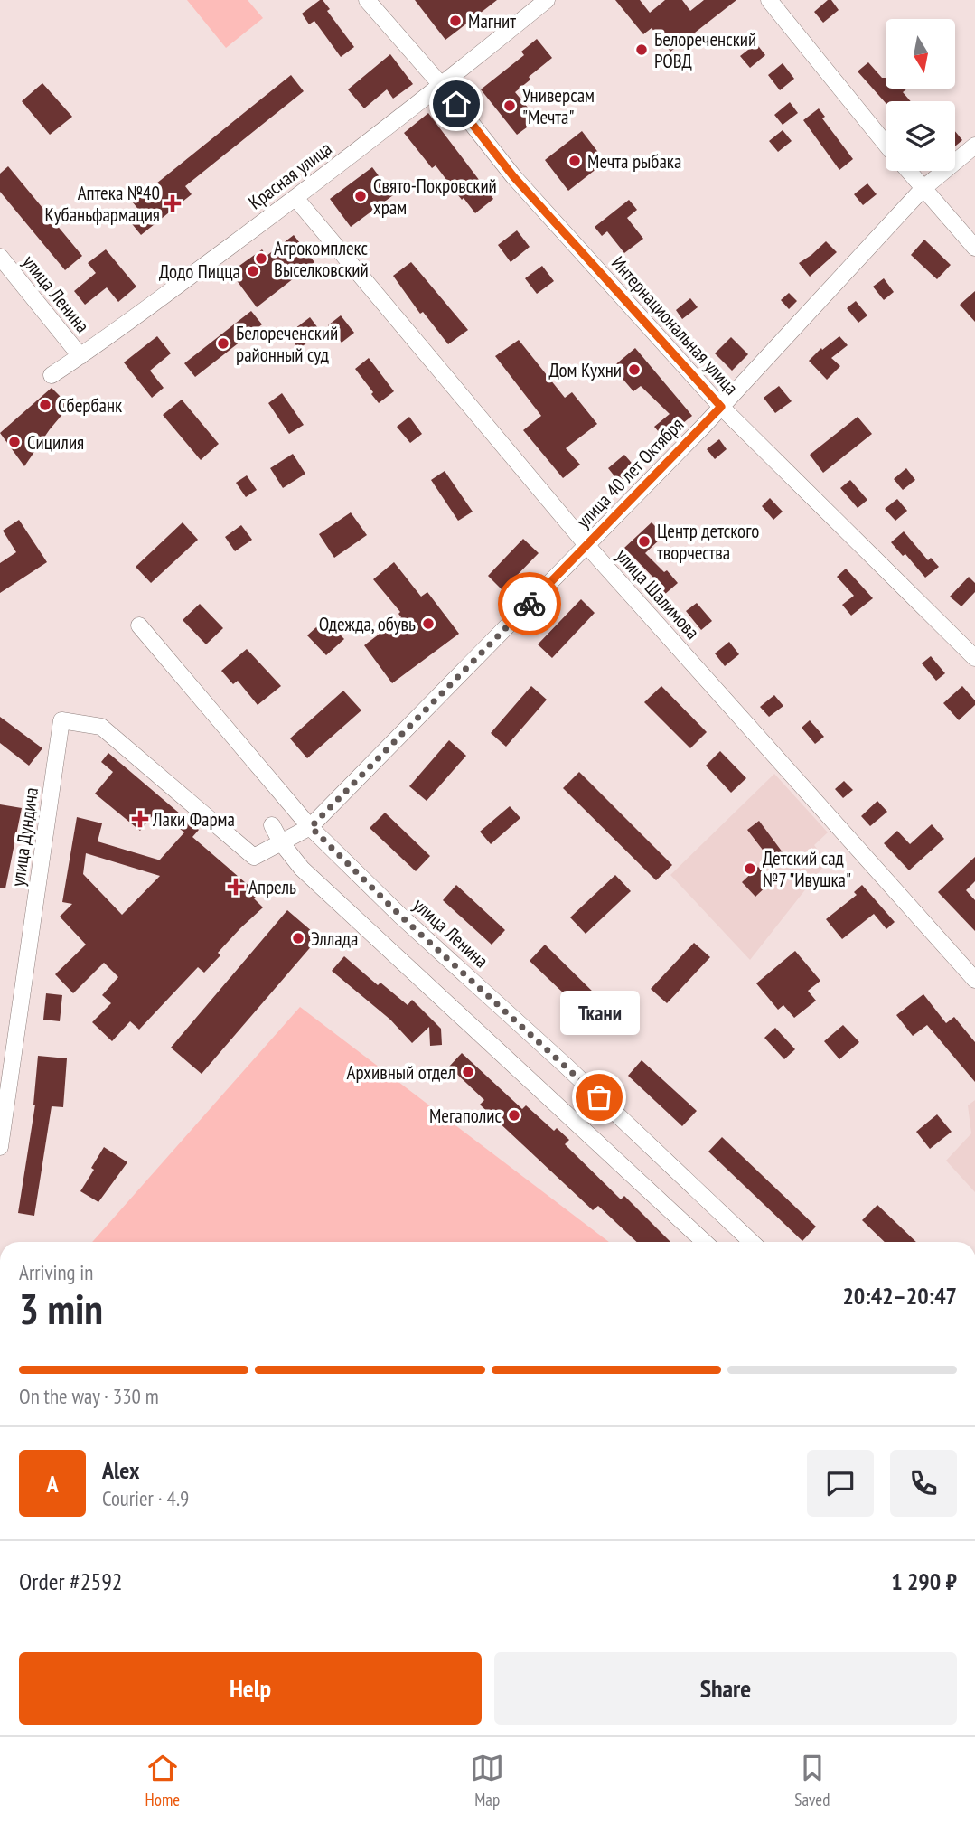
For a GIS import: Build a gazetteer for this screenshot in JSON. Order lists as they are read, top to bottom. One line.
{"streets":{"street":["Красная улица","улица Ленина","Интернациональная улица","улица 40 лет Октября","улица Шалимова","улица Дундича"]},"crossings":[["Красная улица","улица Ленина"],["Красная улица","Интернациональная улица"],["Красная улица","улица Шалимова"],["улица Ленина","улица 40 лет Октября"],["Интернациональная улица","улица 40 лет Октября"],["улица 40 лет Октября","улица Шалимова"],["улица 40 лет Октября","улица Дундича"]],"places":{"other":["Магнит","Белореченский РОВД","Универсам \"Мечта\"","Мечта рыбака","Свято-Покровский храм","Агрокомплекс Выселковский","Додо Пицца","Белореченский районный суд","Дом Кухни","Сбербанк","Сицилия","Центр детского творчества","Одежда, обувь","Детский сад №7 \"Ивушка\"","Эллада","Архивный отдел","Ткани","Мегаполис"],"health":["Аптека №40 Кубаньфармация","Лаки Фарма","Апрель"]},"north":"bottom","page":{"bubble":"Ткани","heading":["3 min","Arriving in","20:42–20:47"],"panel":["Alex","Courier · 4.9","Order #2592","1 290 ₽"],"bar":"On the way · 330 m","round":"A","buttons":["Help","Share"],"tabs":["Home","Map","Saved"]}}
